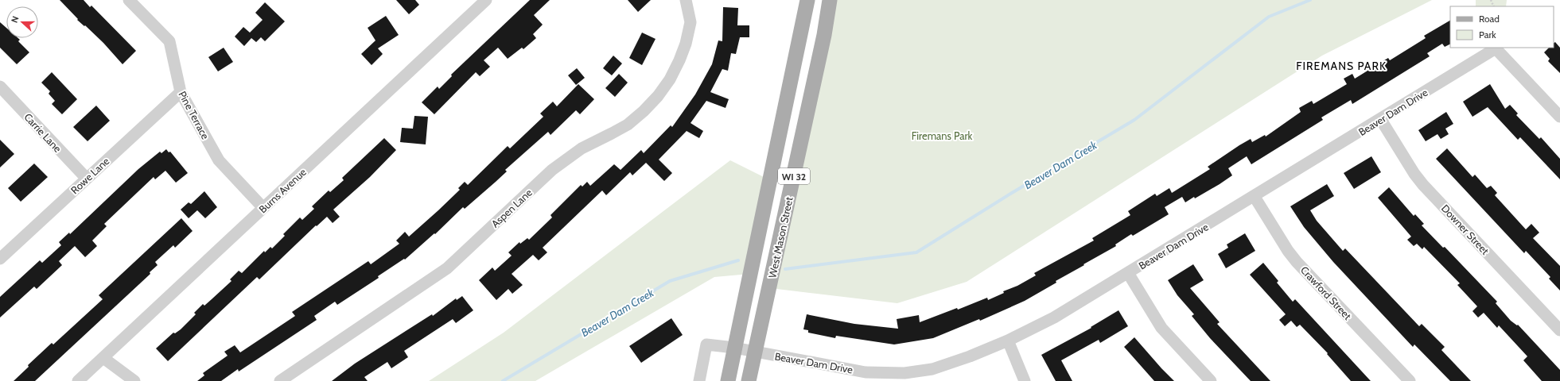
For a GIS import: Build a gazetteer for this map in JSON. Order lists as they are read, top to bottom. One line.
{"streets":{"main road":["WI 32","West Mason Street"],"street":["Beaver Dam Drive","Pine Terrace","Carrie Lane","Rowe Lane","Burns Avenue","Aspen Lane","Downer Street","Crawford Street"]},"crossings":[["Beaver Dam Drive","WI 32"],["Beaver Dam Drive","Downer Street"],["Beaver Dam Drive","West Mason Street"],["Beaver Dam Drive","Crawford Street"],["Pine Terrace","Rowe Lane"],["Pine Terrace","Burns Avenue"],["Carrie Lane","Rowe Lane"]],"districts":["FIREMANS PARK"],"water":["Beaver Dam Creek"],"parks":["Firemans Park"],"legend":["Road","Park"],"north":"left"}
